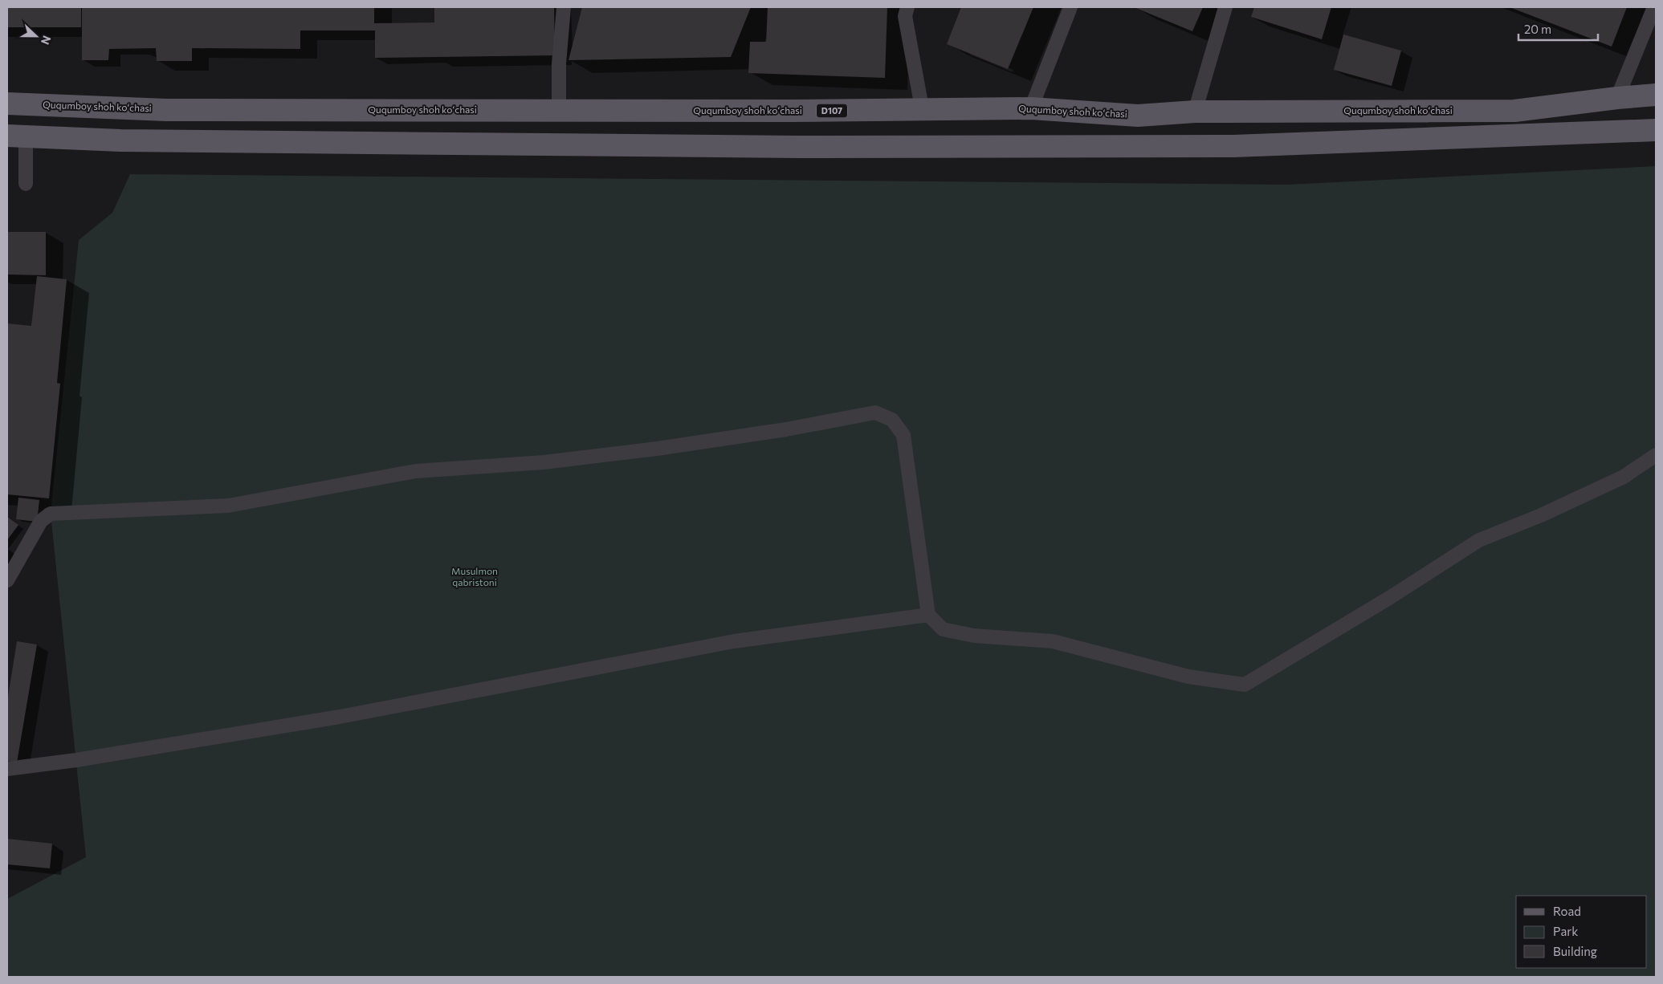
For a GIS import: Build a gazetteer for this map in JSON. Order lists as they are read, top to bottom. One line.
{"streets":{"main road":["Ququmboy shoh koʻchasi","D107"]},"parks":["Musulmon qabristoni"],"legend":["Road","Park","Building"],"scale_bar":"20 m","north":"right"}
